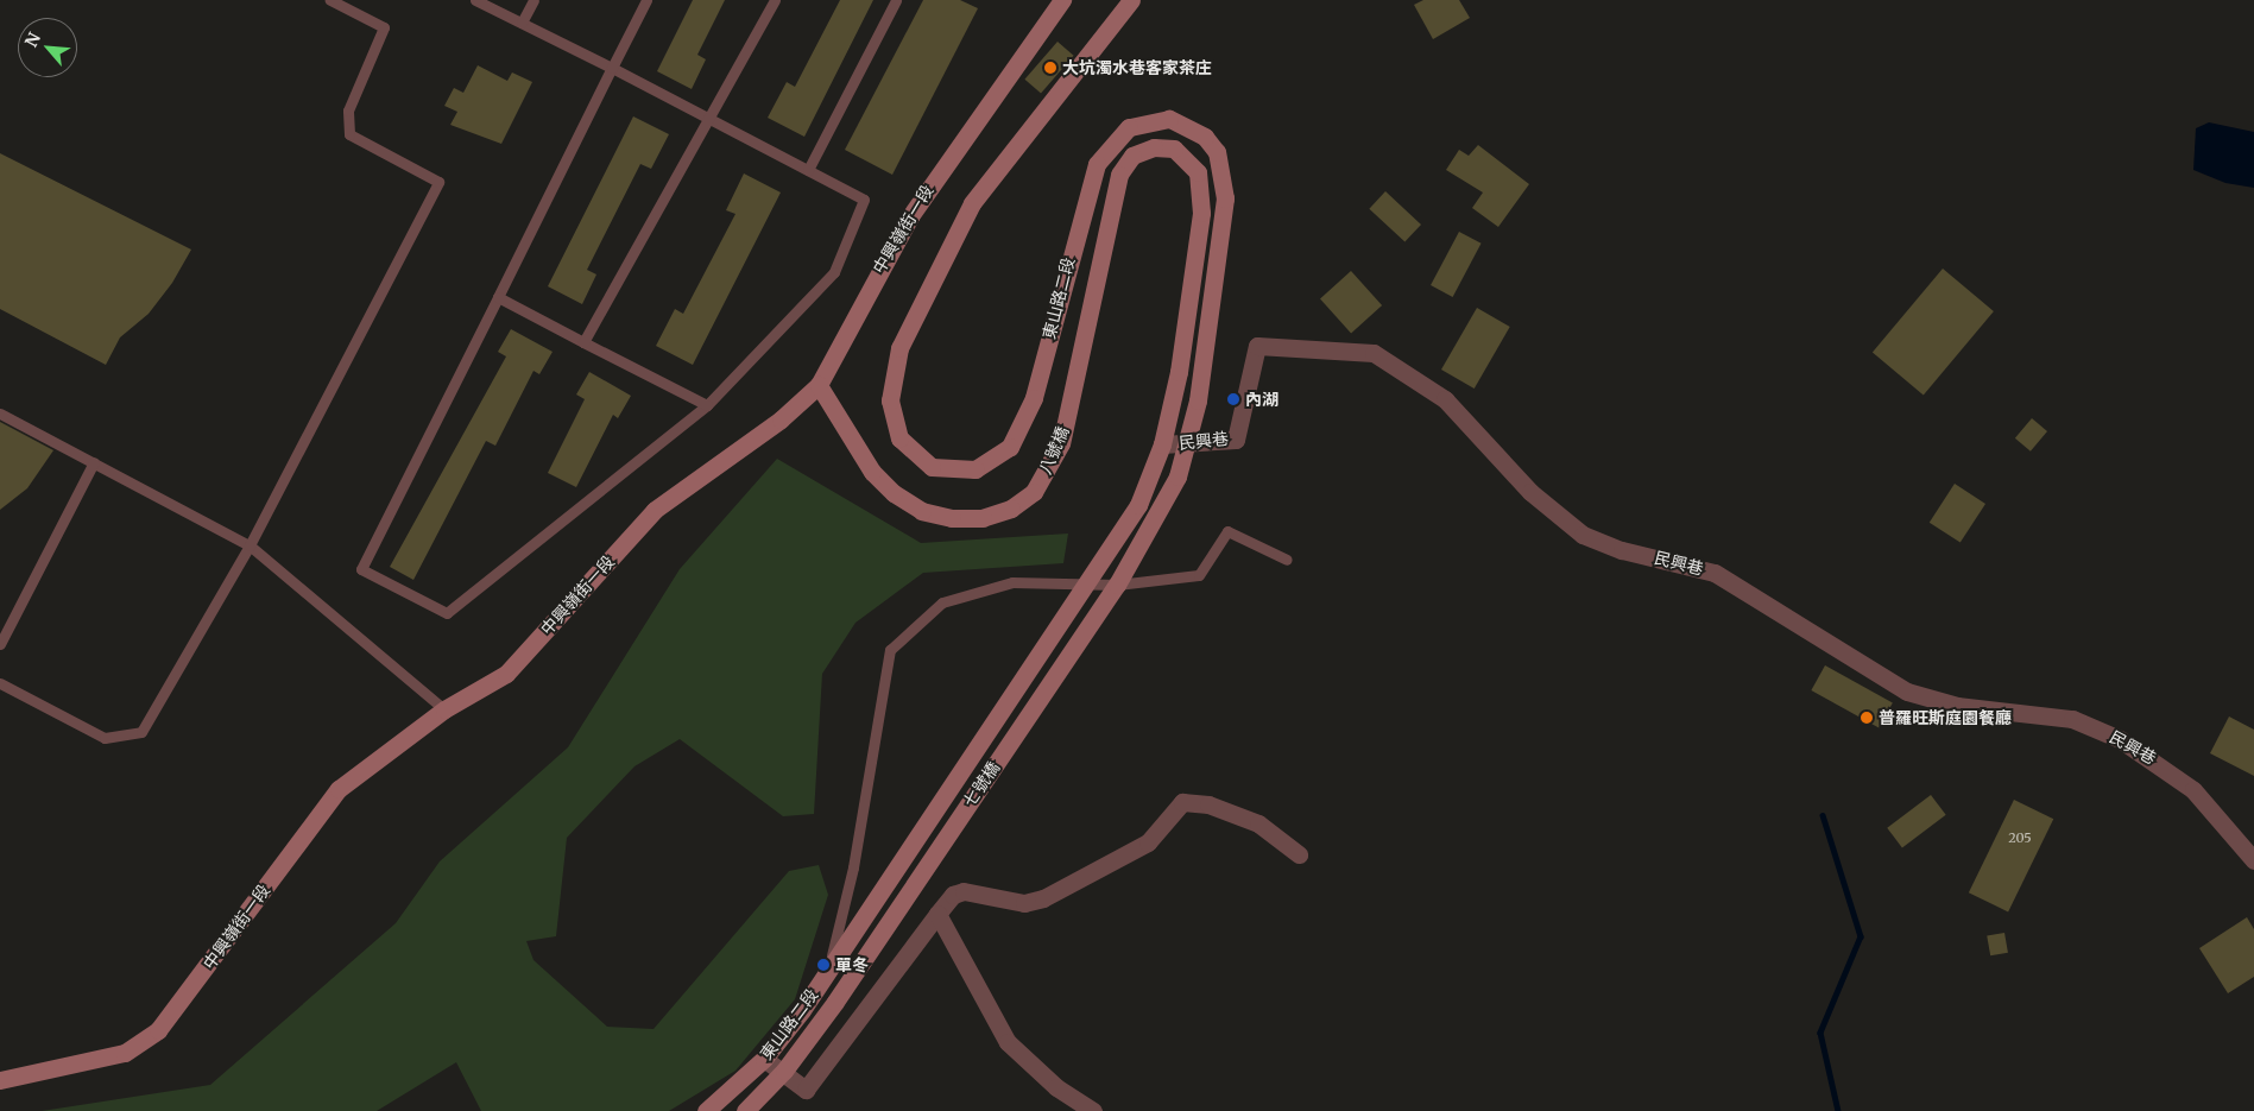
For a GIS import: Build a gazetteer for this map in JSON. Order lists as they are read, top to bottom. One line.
{"streets":{"main road":["中興嶺街一段","東山路二段","八號橋","七號橋"],"street":["民興巷"]},"crossings":[["中興嶺街一段","八號橋"],["東山路二段","民興巷"],["東山路二段","七號橋"],["民興巷","八號橋"]],"places":["大坑濁水巷客家茶庄","內湖","普羅旺斯庭園餐廳","單冬"],"house_numbers":["205"],"north":"top left"}
